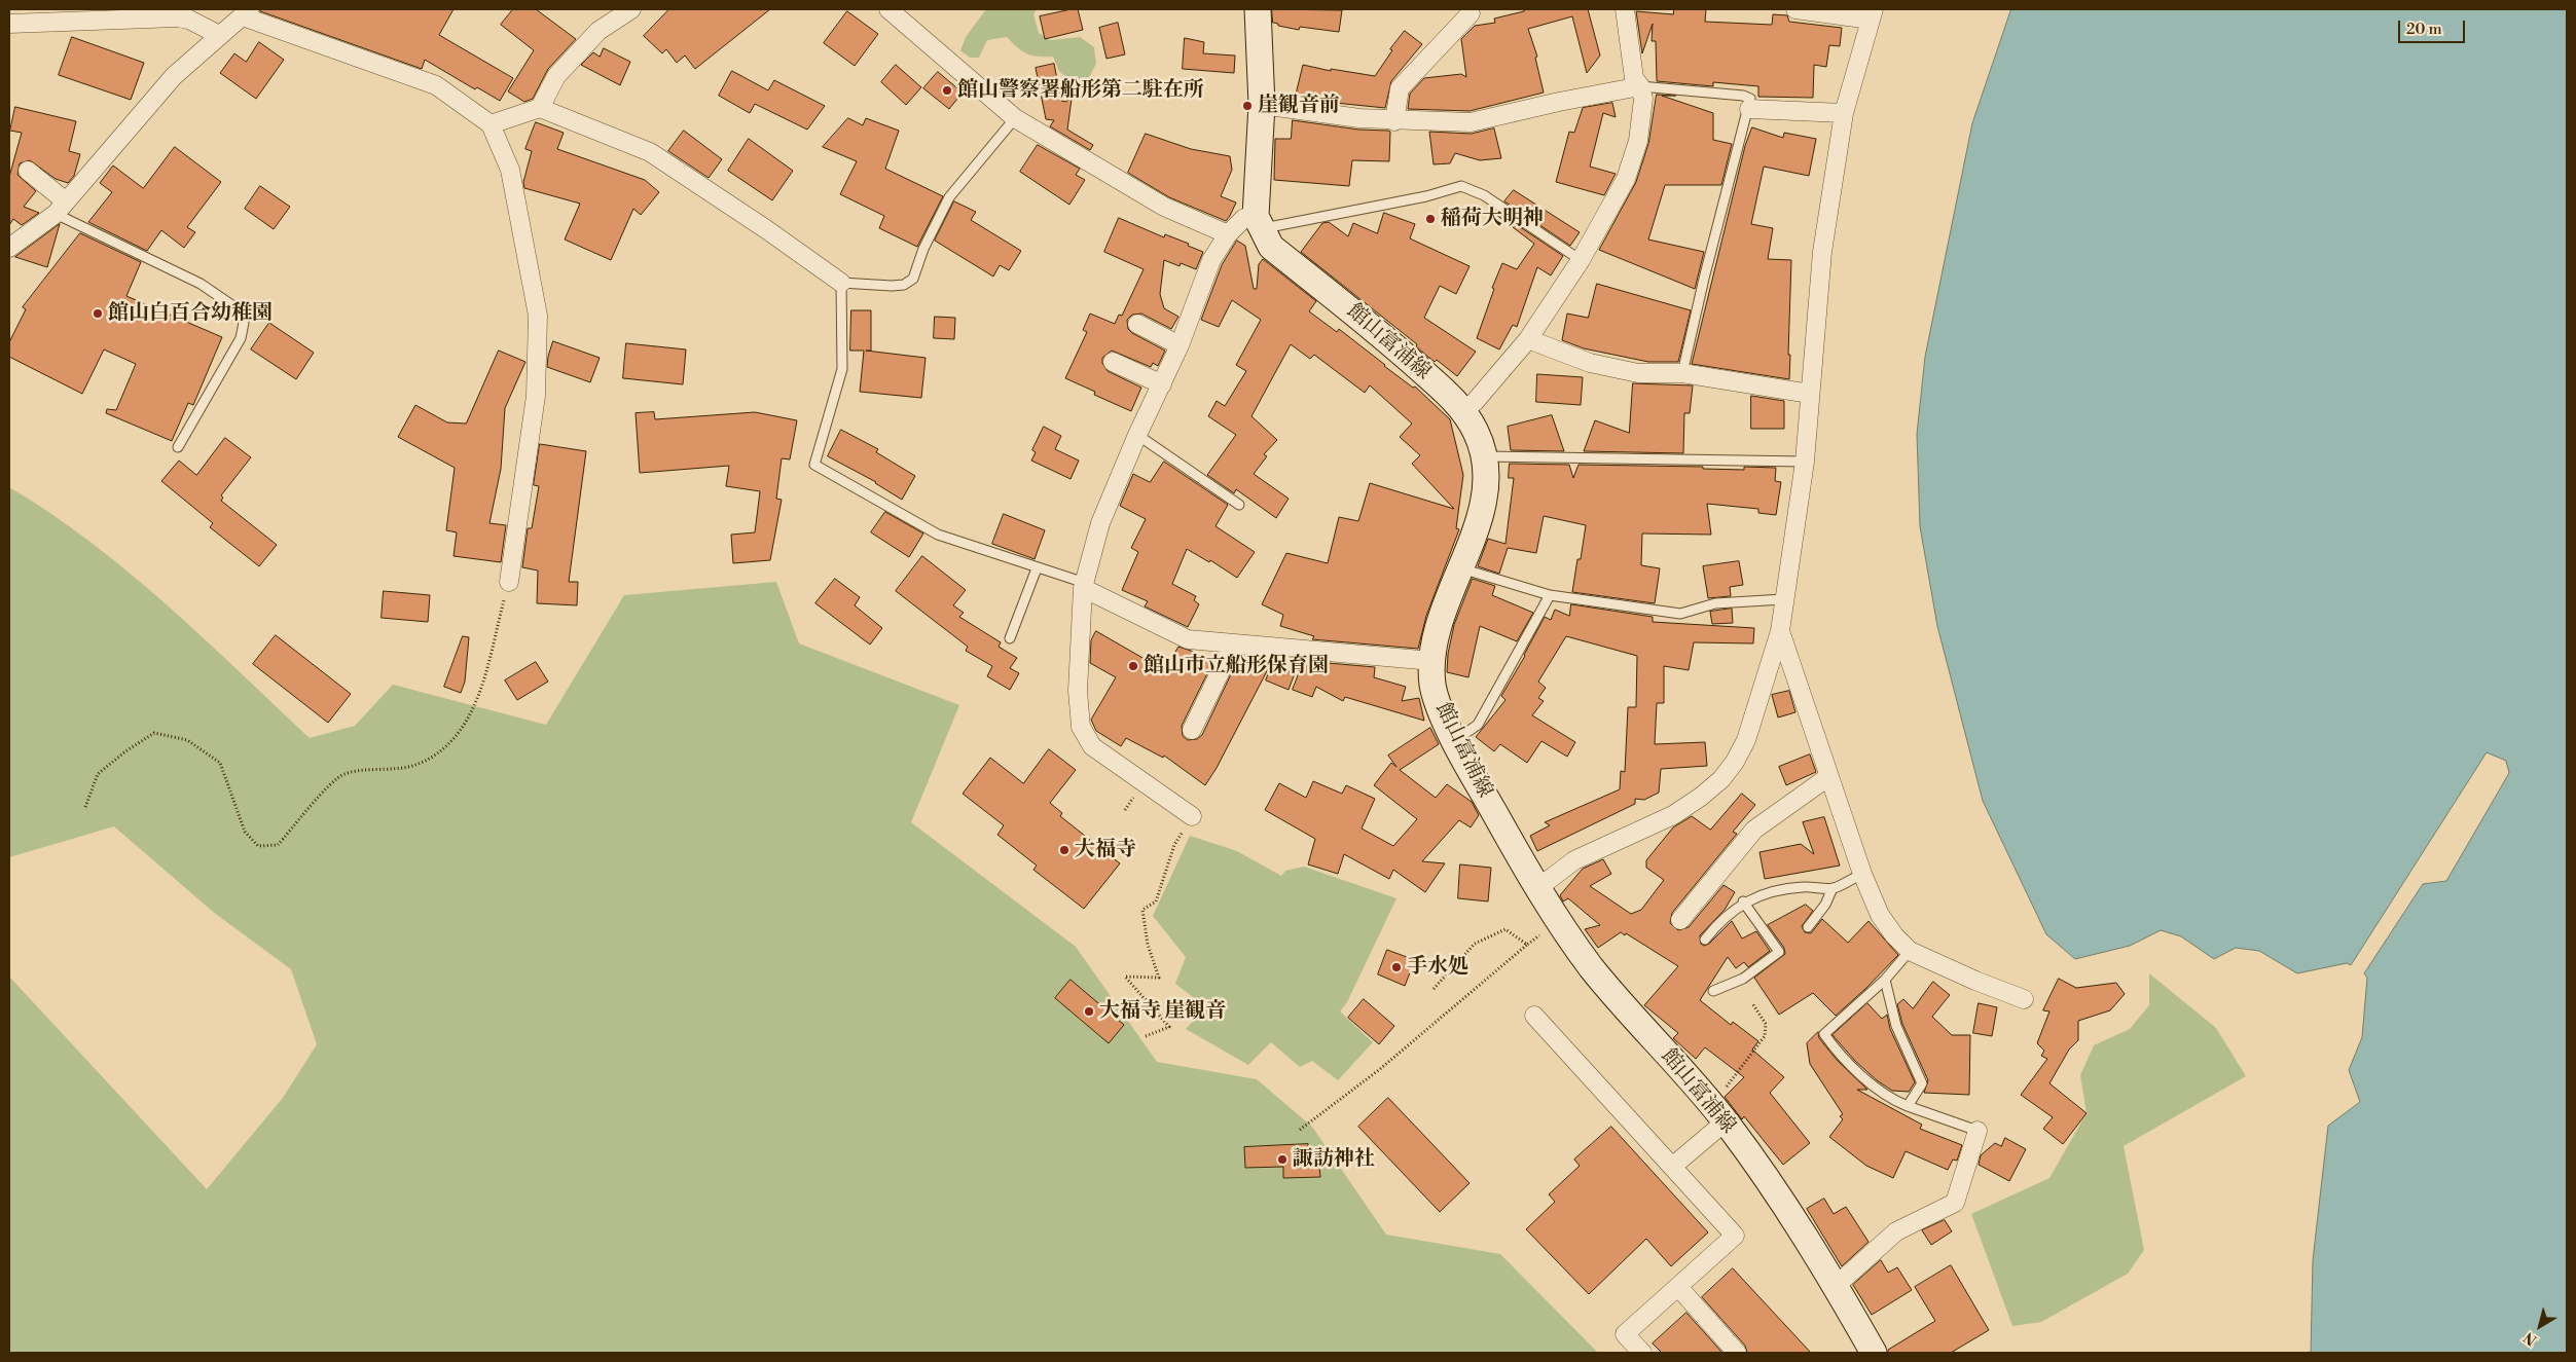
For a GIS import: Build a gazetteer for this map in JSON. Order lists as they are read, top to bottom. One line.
{"streets":{"main road":["館山富浦線"]},"places":["館山警察署船形第二駐在所","崖観音前","稲荷大明神","館山白百合幼稚園","館山市立船形保育園","大福寺","手水処","大福寺 崖観音","諏訪神社"],"scale_bar":"20 m","north":"bottom left"}
